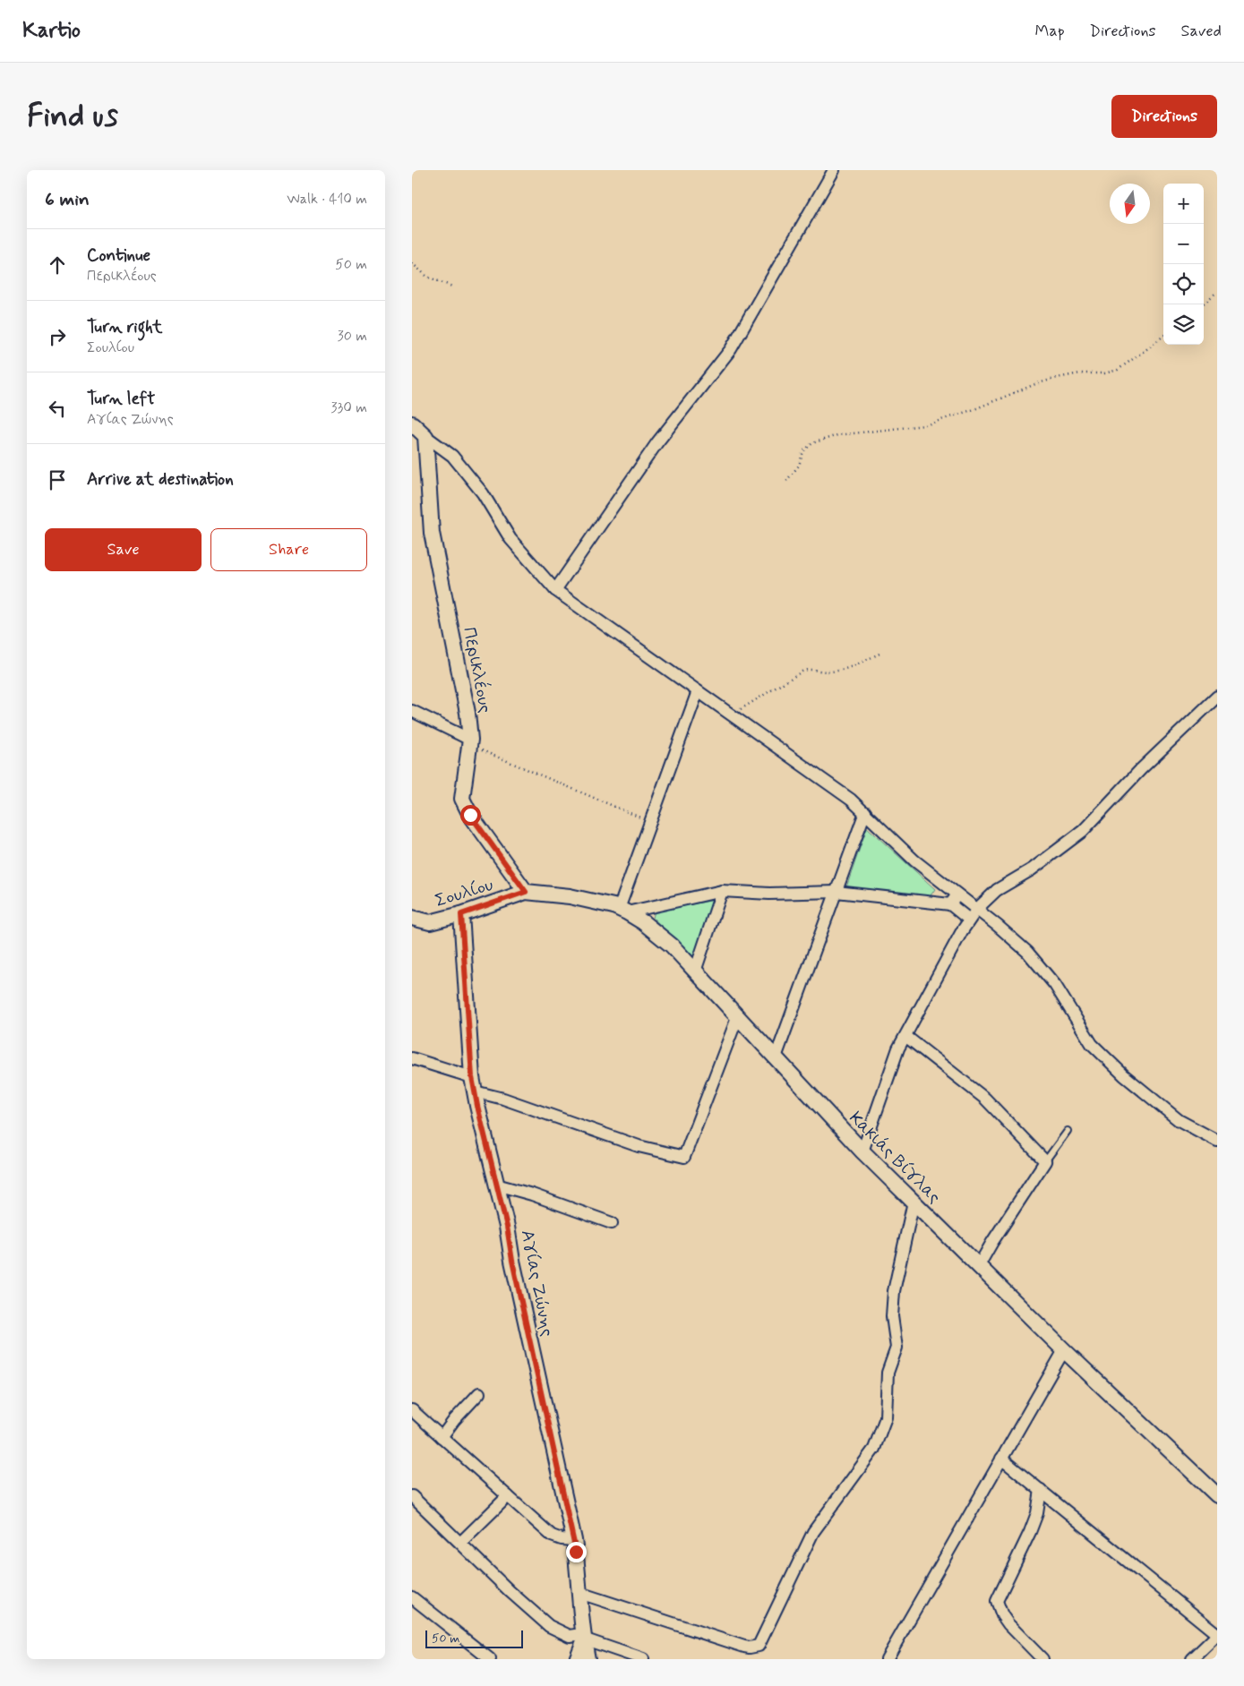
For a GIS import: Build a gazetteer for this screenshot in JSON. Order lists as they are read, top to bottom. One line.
{"streets":{"street":["Περικλέους","Σουλίου","Κακιάς Βίγλας","Αγίας Ζώνης"]},"crossings":[["Περικλέους","Σουλίου"],["Περικλέους","Κακιάς Βίγλας"],["Σουλίου","Κακιάς Βίγλας"],["Σουλίου","Αγίας Ζώνης"]],"scale_bar":"50 m","north":"bottom","page":{"header":"Kartio","nav":["Map","Directions","Saved"],"buttons":["Directions",["Save","Share"]],"title":"Find us","heading":["6 min","Walk · 410 m"],"map_buttons":["+","−"],"list":[["Continue","Περικλέους","50 m"],["Turn right","Σουλίου","30 m"],["Turn left","Αγίας Ζώνης","330 m"],"Arrive at destination"],"scale":"50 m"}}
